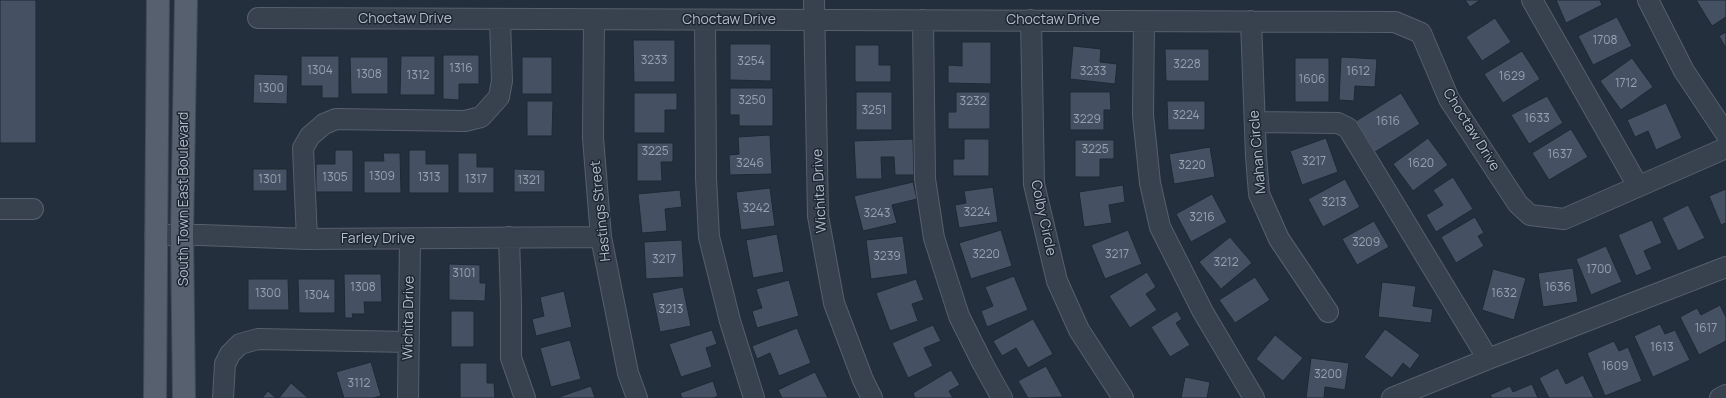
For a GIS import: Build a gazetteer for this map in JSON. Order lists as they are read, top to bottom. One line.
{"streets":{"main road":["South Town East Boulevard"],"street":["Choctaw Drive","Mahan Circle","Wichita Drive","Hastings Street","Colby Circle","Farley Drive"]},"crossings":[["Choctaw Drive","Mahan Circle"],["Choctaw Drive","Wichita Drive"],["Choctaw Drive","Hastings Street"],["Choctaw Drive","Colby Circle"],["Wichita Drive","Farley Drive"],["South Town East Boulevard","Farley Drive"],["Hastings Street","Farley Drive"]],"house_numbers":["1708","3233","3254","3228","1316","1304","3233","1612","1308","1312","1629","1606","1712","1300","3250","3232","3251","3224","1633","3229","1616","3225","3225","1637","3217","3246","1620","3220","1309","1305","1313","1301","1317","1321","3213","3242","3224","3243","3216","3209","3220","3217","3239","3217","3212","1700","3101","1308","1636","1300","1632","1304","3213","1617","1613","1609","3200","3112"]}
